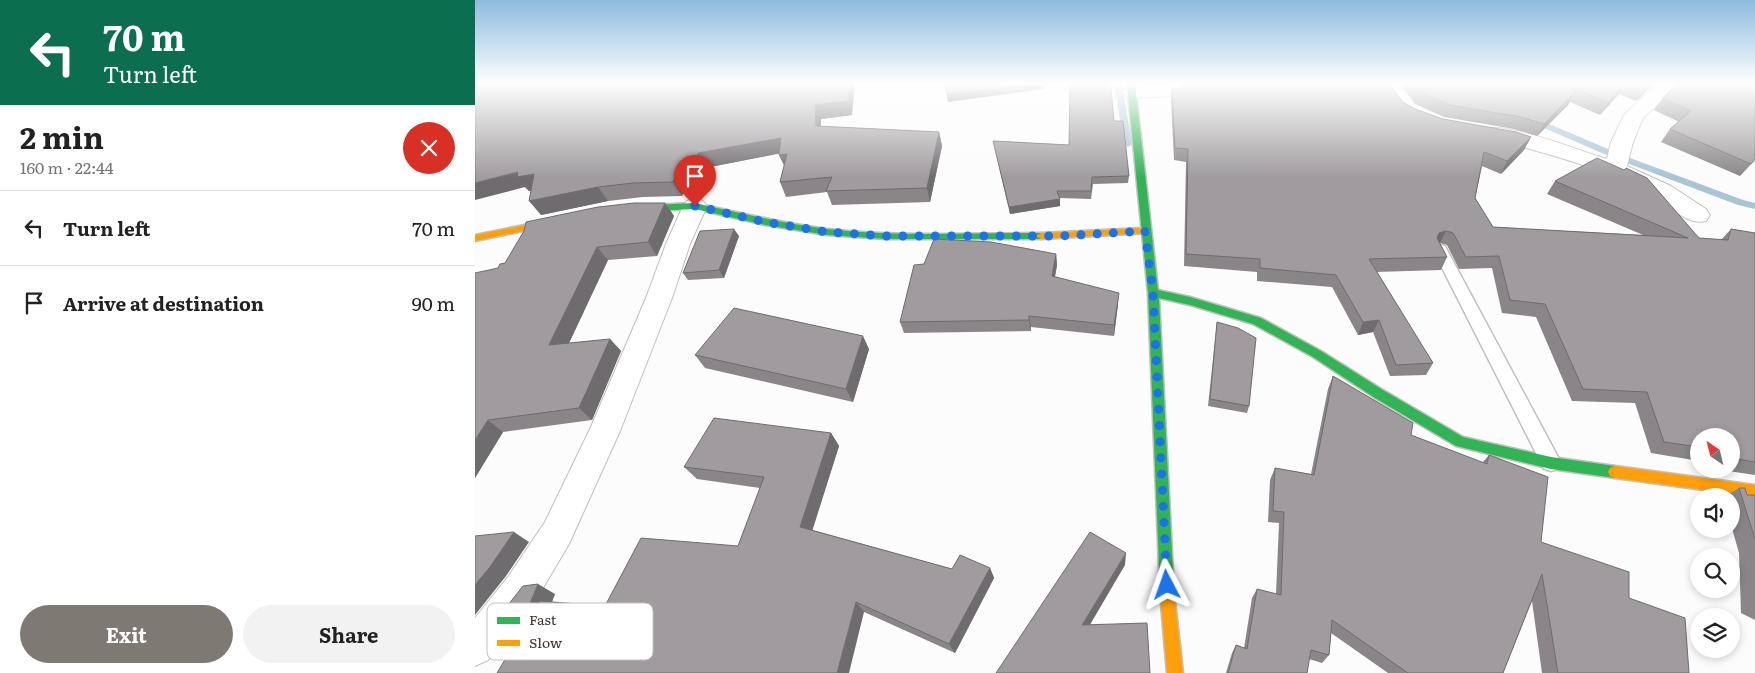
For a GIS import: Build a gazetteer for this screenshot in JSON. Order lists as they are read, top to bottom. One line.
{"legend":["Fast","Slow"],"north":"top left","page":{"turn":["70 m","Turn left"],"heading":["2 min","160 m · 22:44"],"list":[{"name":"Turn left","value":"70 m"},{"name":"Arrive at destination","value":"90 m"}],"buttons":["Exit","Share"]}}
